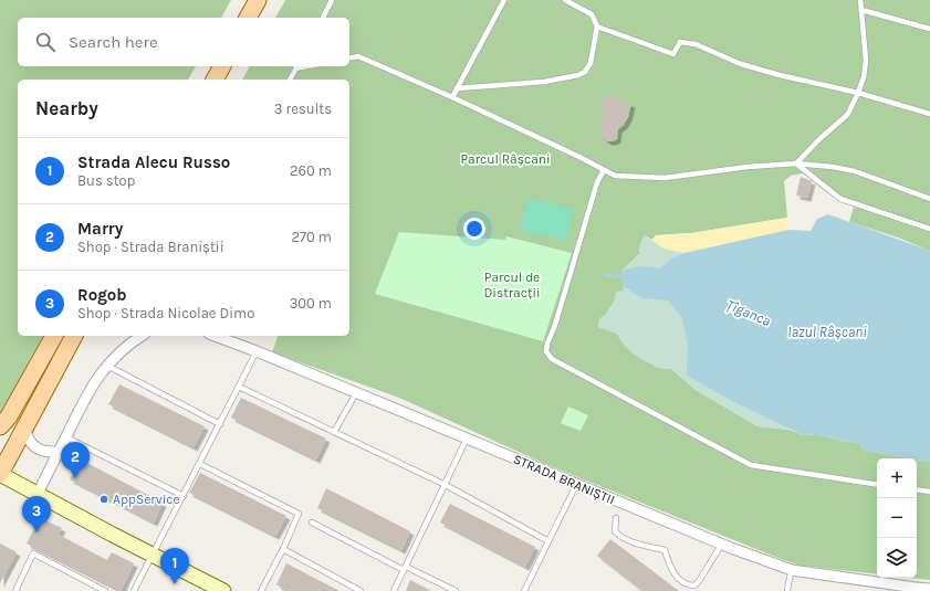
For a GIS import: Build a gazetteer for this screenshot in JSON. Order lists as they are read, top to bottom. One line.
{"streets":{"street":["STRADA BRANIȘTII"]},"water":["Țîganca","Iazul Râșcani"],"parks":["Parcul Râșcani","Parcul de Distracții"],"places":["AppService"],"page":{"search":"Search here","heading":["Nearby","3 results"],"list":[{"mark":"1","name":"Strada Alecu Russo","note":"Bus stop","value":"260 m"},{"mark":"2","name":"Marry","note":"Shop · Strada Braniștii","value":"270 m"},{"mark":"3","name":"Rogob","note":"Shop · Strada Nicolae Dimo","value":"300 m"}],"pins":["2","3","1"],"map_buttons":["+","−"]}}
